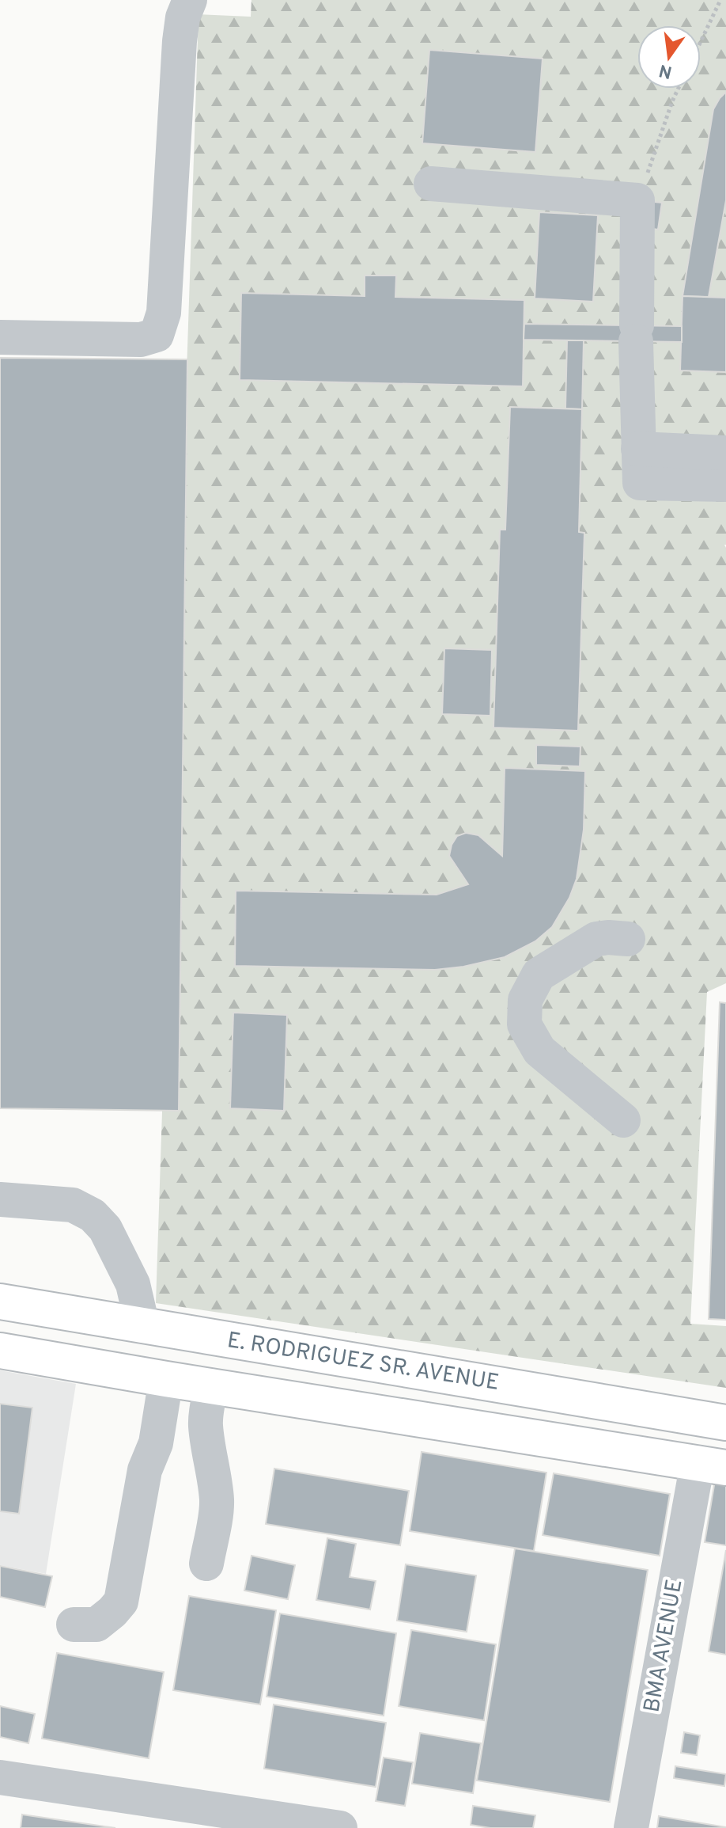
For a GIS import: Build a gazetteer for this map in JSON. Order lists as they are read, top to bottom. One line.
{"streets":{"main road":["E. RODRIGUEZ SR. AVENUE"],"street":["BMA AVENUE"]},"north":"bottom"}
